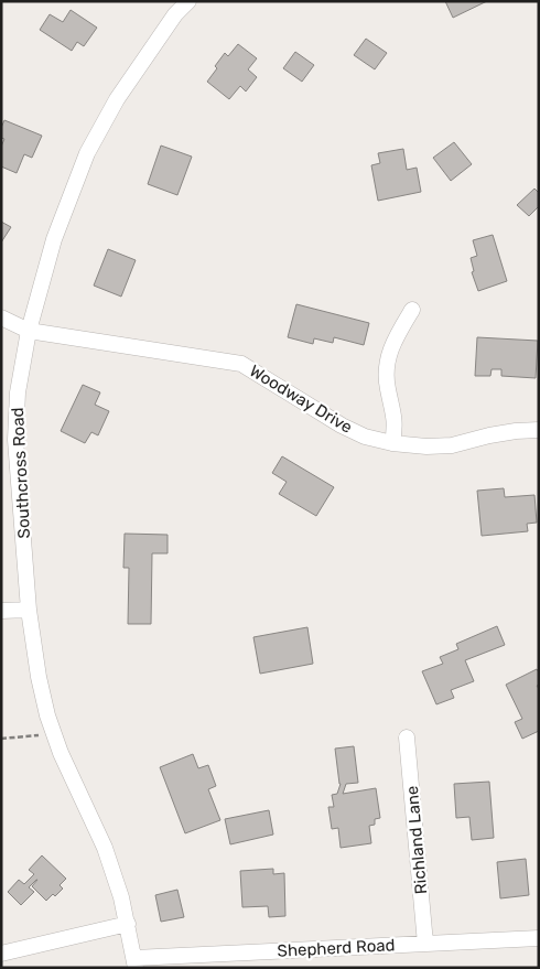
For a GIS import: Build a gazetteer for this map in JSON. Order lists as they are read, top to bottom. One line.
{"streets":{"street":["Woodway Drive","Southcross Road","Richland Lane","Shepherd Road"]},"crossings":[["Woodway Drive","Southcross Road"],["Southcross Road","Shepherd Road"],["Richland Lane","Shepherd Road"]]}
